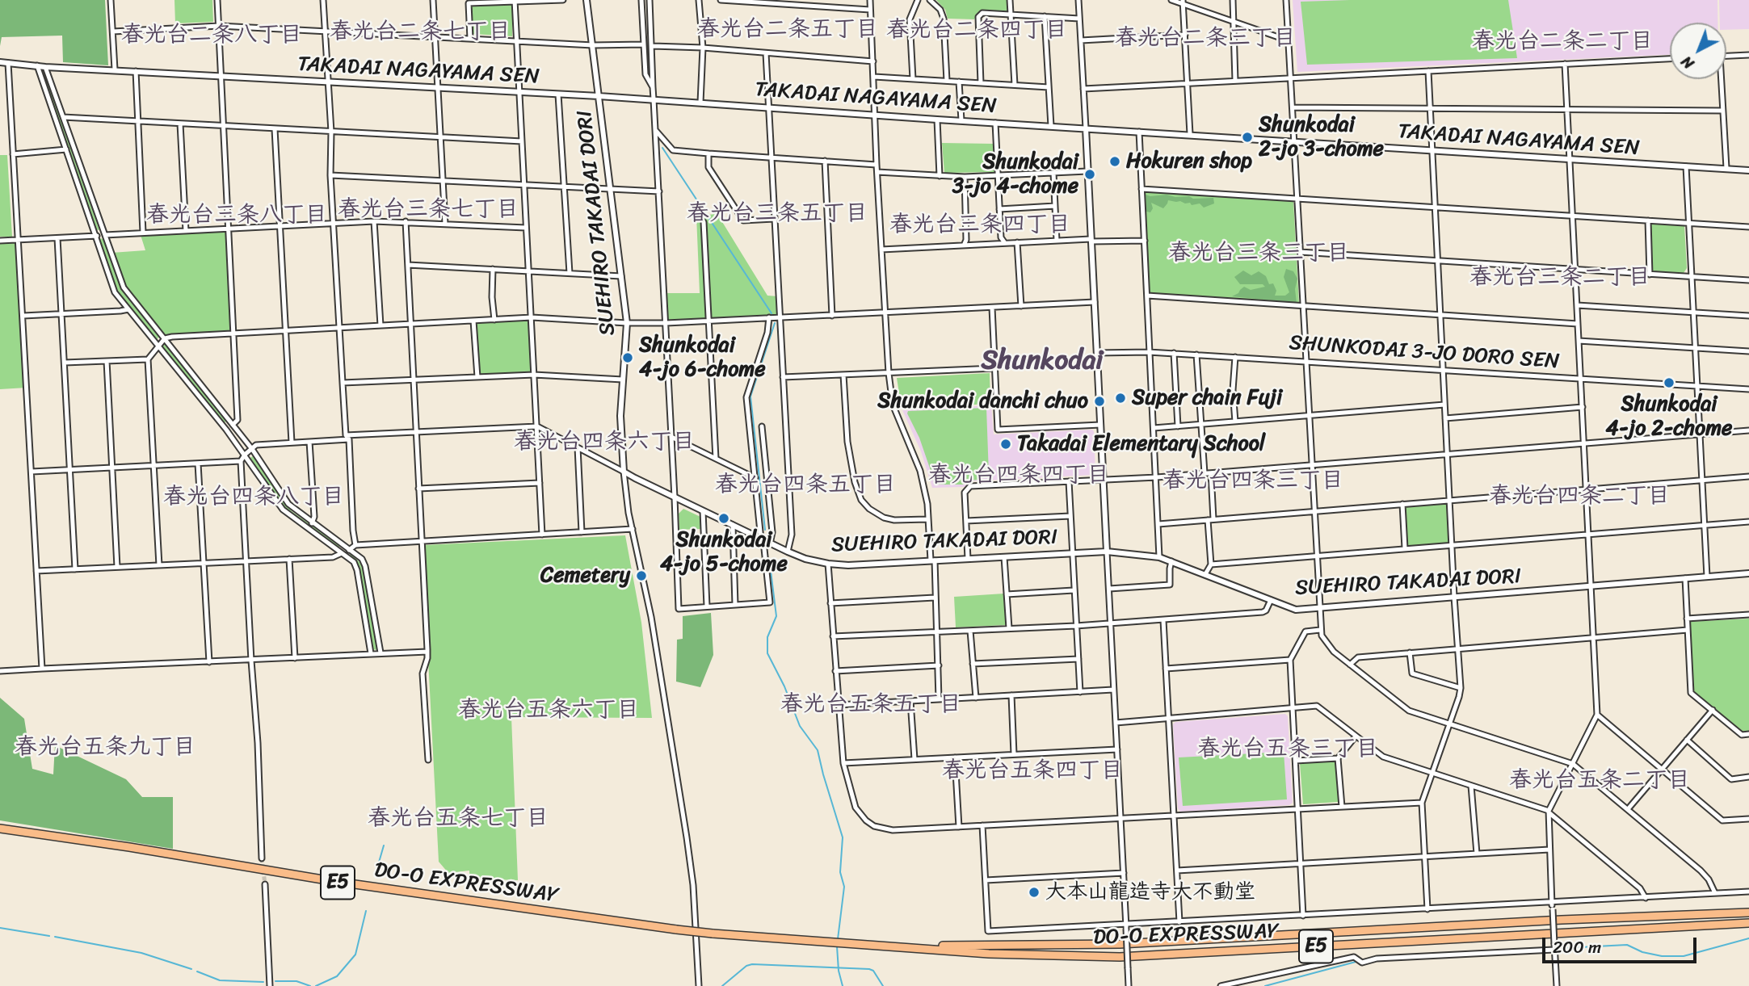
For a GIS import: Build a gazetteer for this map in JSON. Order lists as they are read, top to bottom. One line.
{"streets":{"highway":["E5","DO-O EXPRESSWAY"],"street":["TAKADAI NAGAYAMA SEN","SUEHIRO TAKADAI DORI","SHUNKODAI 3-JO DORO SEN"]},"crossings":[["TAKADAI NAGAYAMA SEN","SUEHIRO TAKADAI DORI"]],"districts":["春光台二条五丁目","春光台二条四丁目","春光台二条七丁目","春光台二条八丁目","春光台二条三丁目","春光台二条二丁目","春光台三条七丁目","春光台三条五丁目","春光台三条八丁目","春光台三条四丁目","春光台三条三丁目","春光台三条二丁目","Shunkodai","春光台四条六丁目","春光台四条四丁目","春光台四条三丁目","春光台四条五丁目","春光台四条二丁目","春光台四条八丁目","春光台五条五丁目","春光台五条六丁目","春光台五条九丁目","春光台五条三丁目","春光台五条四丁目","春光台五条二丁目","春光台五条七丁目"],"places":["Shunkodai 2-jo 3-chome","Hokuren shop","Shunkodai 3-jo 4-chome","Shunkodai 4-jo 6-chome","Shunkodai 4-jo 2-chome","Super chain Fuji","Shunkodai danchi chuo","Takadai Elementary School","Shunkodai 4-jo 5-chome","Cemetery","大本山龍造寺大不動堂"],"scale_bar":"200 m","north":"bottom left"}
